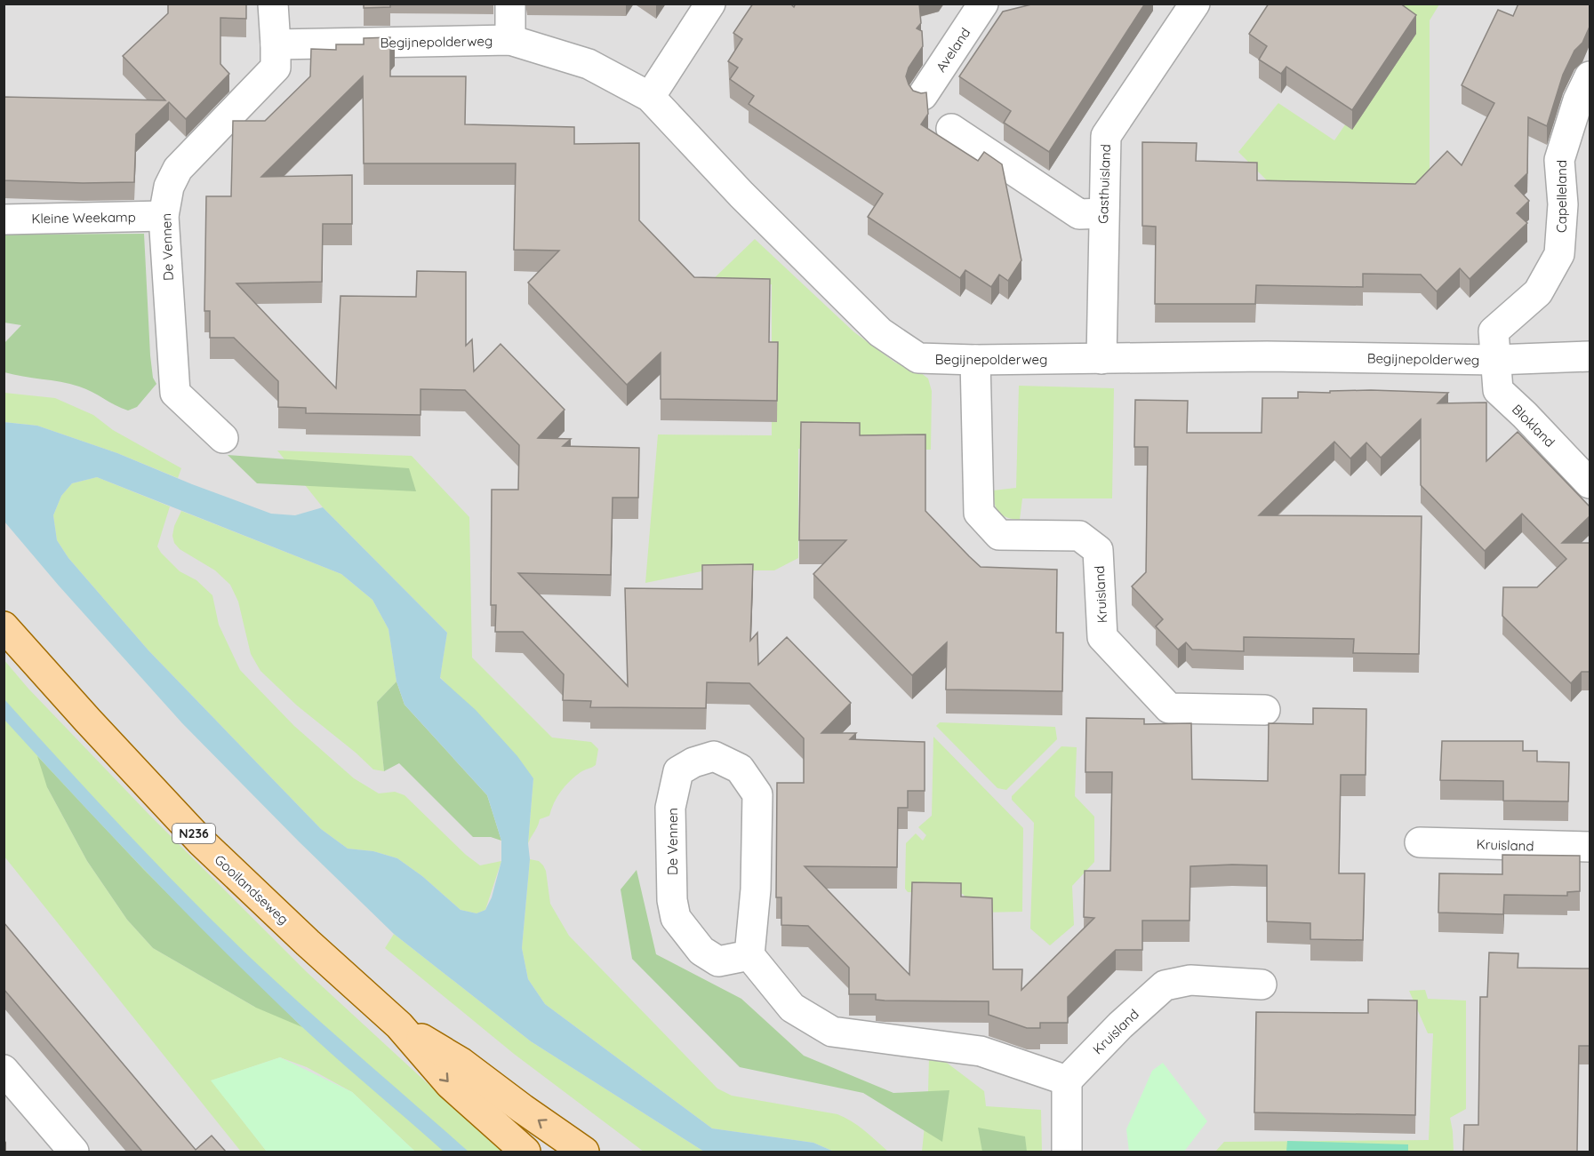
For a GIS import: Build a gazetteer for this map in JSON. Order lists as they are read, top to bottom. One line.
{"streets":{"main road":["N236","Gooilandseweg"],"street":["Begijnepolderweg","Aveland","Gasthuisland","Capelleland","Kleine Weekamp","De Vennen","Blokland","Kruisland"]},"crossings":[["Begijnepolderweg","Gasthuisland"],["Begijnepolderweg","Capelleland"],["Begijnepolderweg","De Vennen"],["Begijnepolderweg","Blokland"],["Begijnepolderweg","Kruisland"],["Capelleland","Blokland"],["Kleine Weekamp","De Vennen"]]}
